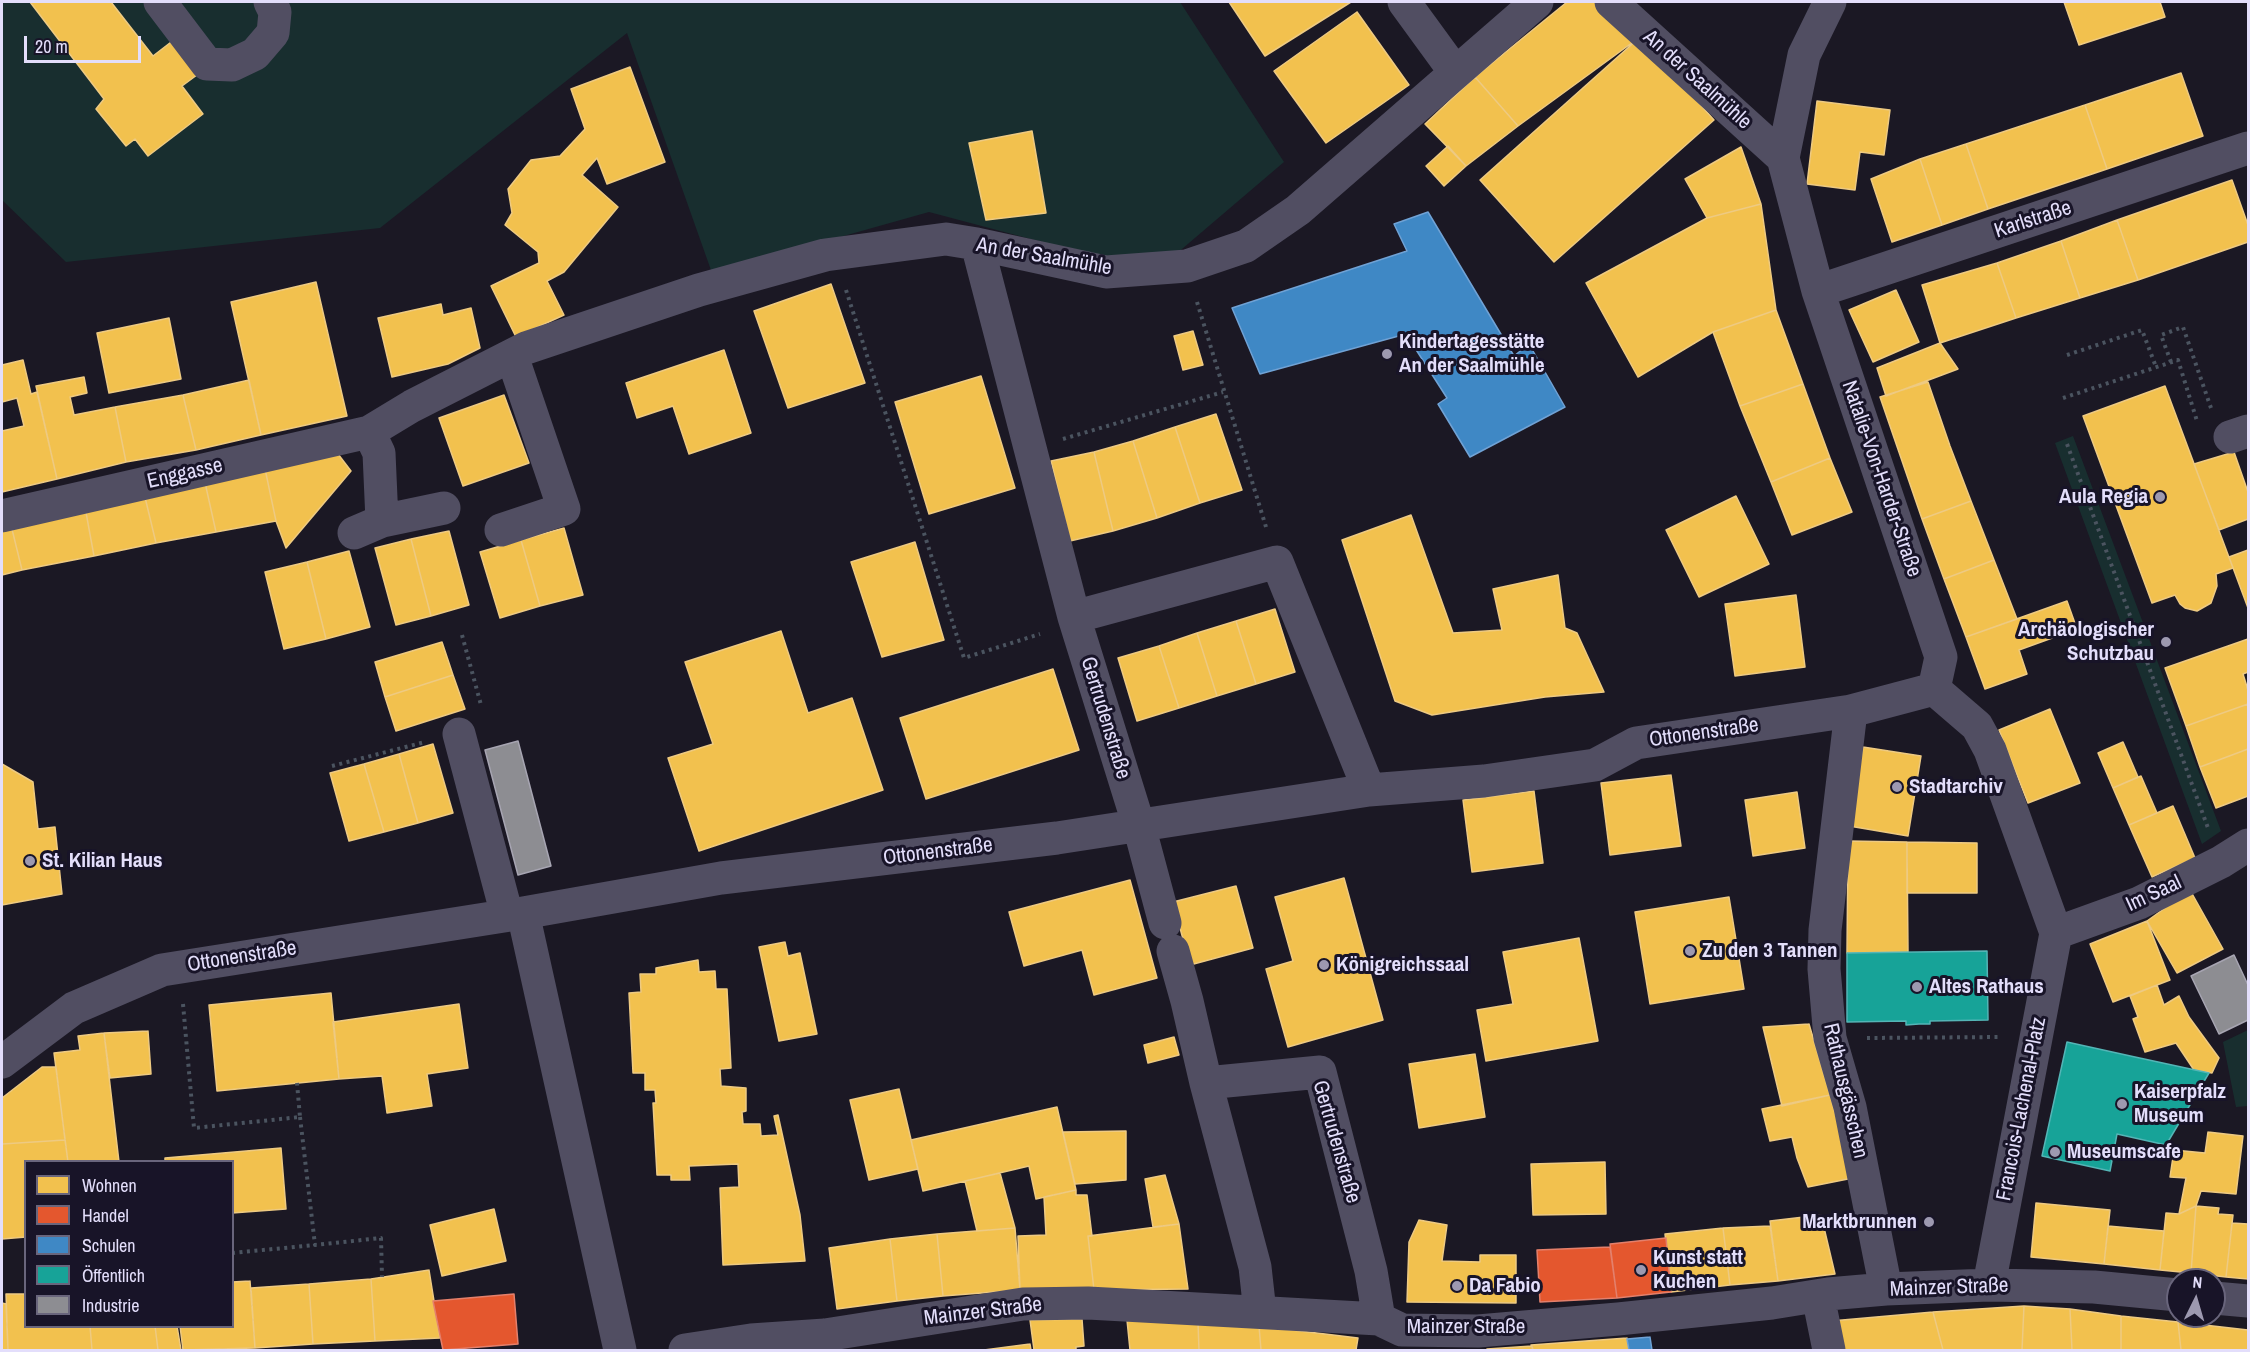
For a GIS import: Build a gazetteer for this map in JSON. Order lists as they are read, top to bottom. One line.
{"streets":{"street":["An der Saalmühle","Karlstraße","Enggasse","Natalie-Von-Harder-Straße","Gertrudenstraße","Ottonenstraße","Im Saal","Rathausgässchen","Francois-Lachenal-Platz","Mainzer Straße"]},"crossings":[["An der Saalmühle","Enggasse"],["An der Saalmühle","Natalie-Von-Harder-Straße"],["An der Saalmühle","Gertrudenstraße"],["Karlstraße","Natalie-Von-Harder-Straße"],["Natalie-Von-Harder-Straße","Ottonenstraße"],["Gertrudenstraße","Ottonenstraße"],["Gertrudenstraße","Mainzer Straße"],["Ottonenstraße","Rathausgässchen"],["Im Saal","Francois-Lachenal-Platz"],["Rathausgässchen","Mainzer Straße"],["Francois-Lachenal-Platz","Mainzer Straße"]],"places":["Kindertagesstätte An der Saalmühle","Aula Regia","Archäologischer Schutzbau","Stadtarchiv","St. Kilian Haus","Zu den 3 Tannen","Königreichssaal","Altes Rathaus","Kaiserpfalz Museum","Museumscafe","Marktbrunnen","Kunst statt Kuchen","Da Fabio"],"legend":["Wohnen","Handel","Schulen","Öffentlich","Industrie"],"scale_bar":"20 m","north":"top"}
